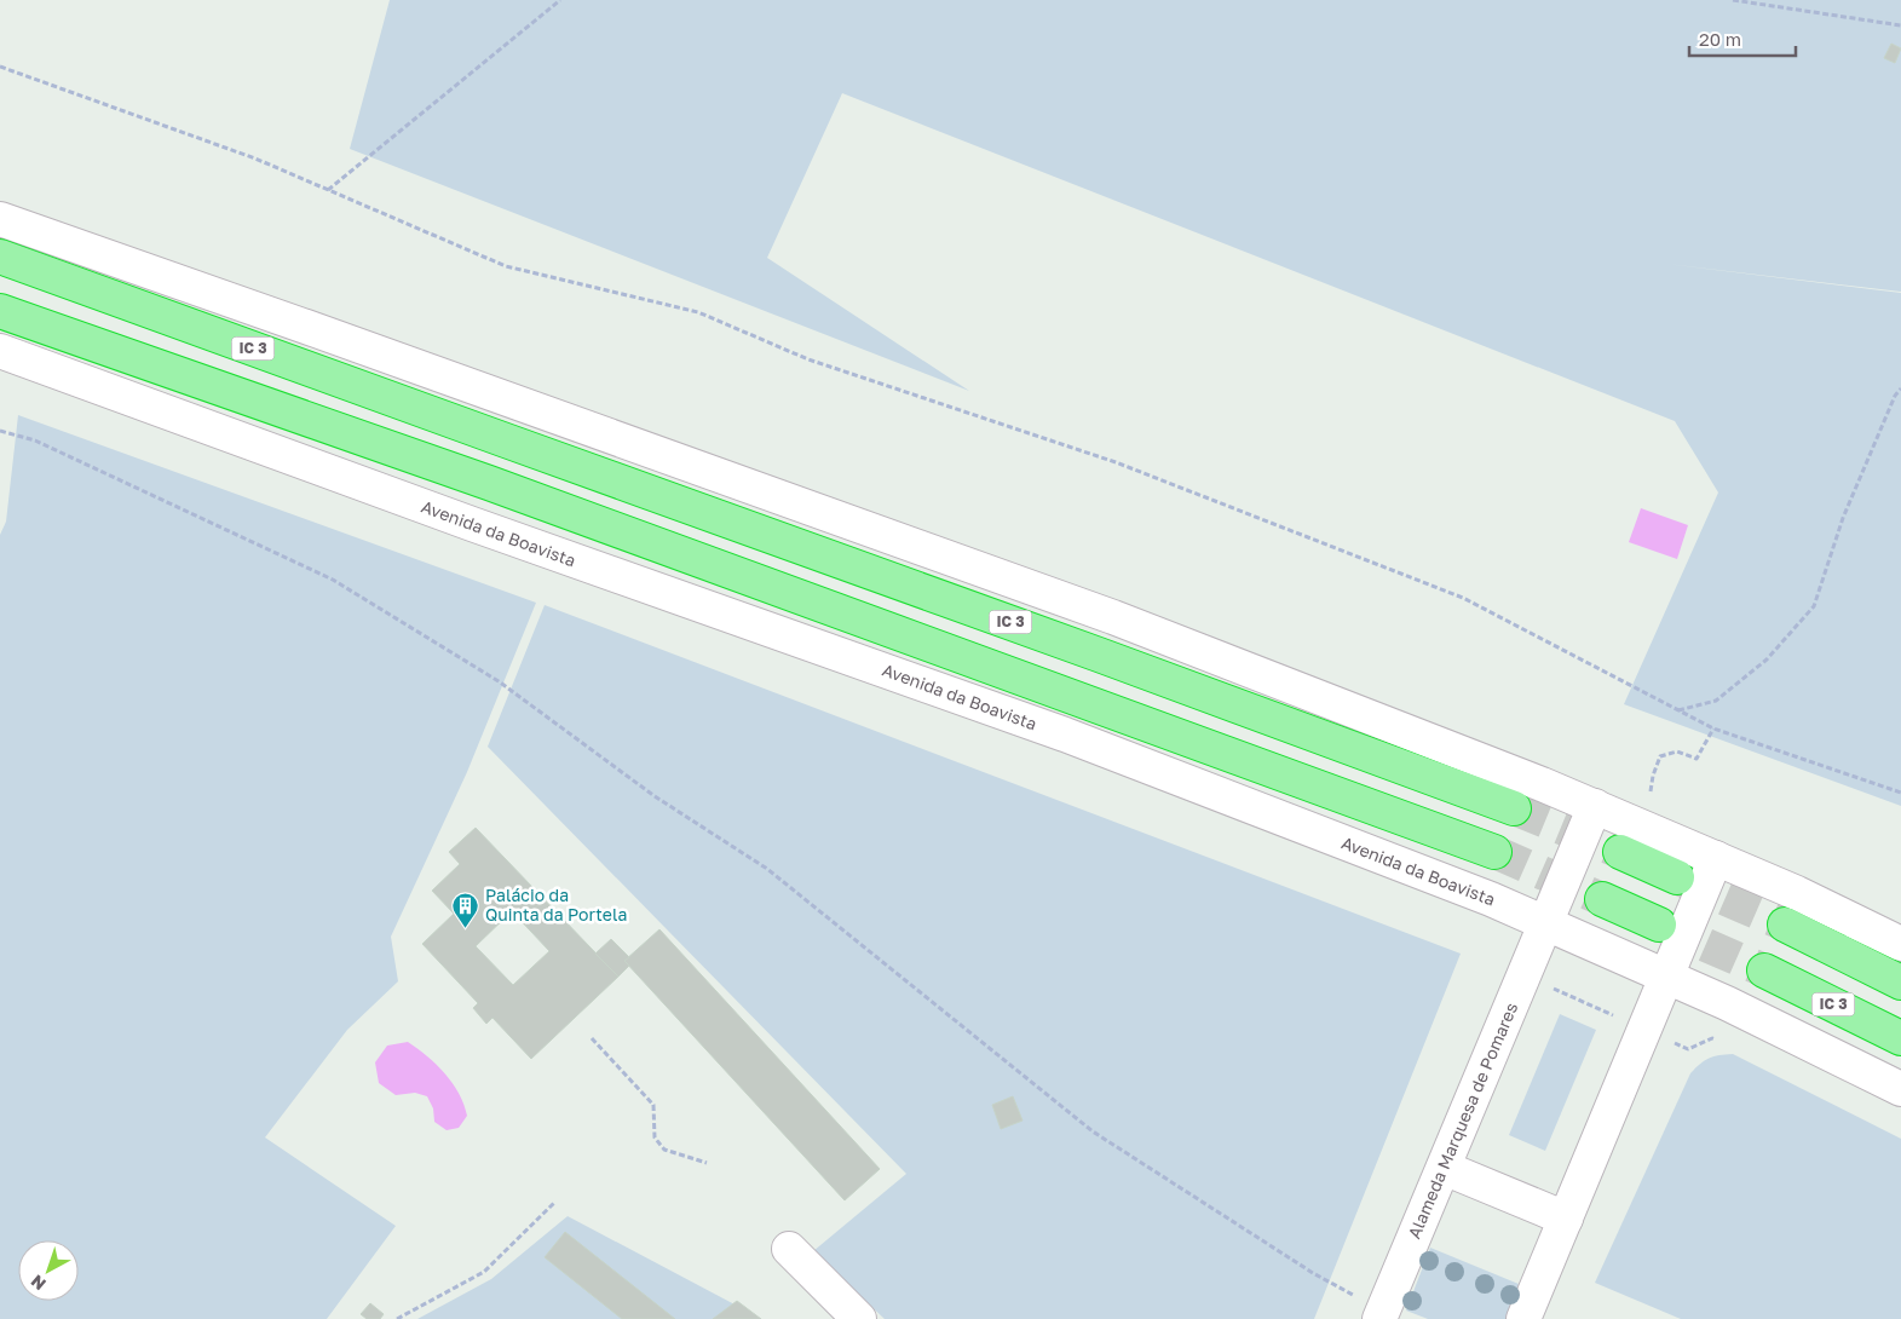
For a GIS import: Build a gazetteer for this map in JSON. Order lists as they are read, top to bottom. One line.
{"streets":{"highway":["IC 3"],"street":["Avenida da Boavista","Alameda Marquesa de Pomares"]},"crossings":[["Avenida da Boavista","Alameda Marquesa de Pomares"]],"places":{"building":["Palácio da Quinta da Portela"]},"scale_bar":"20 m","north":"bottom left"}
